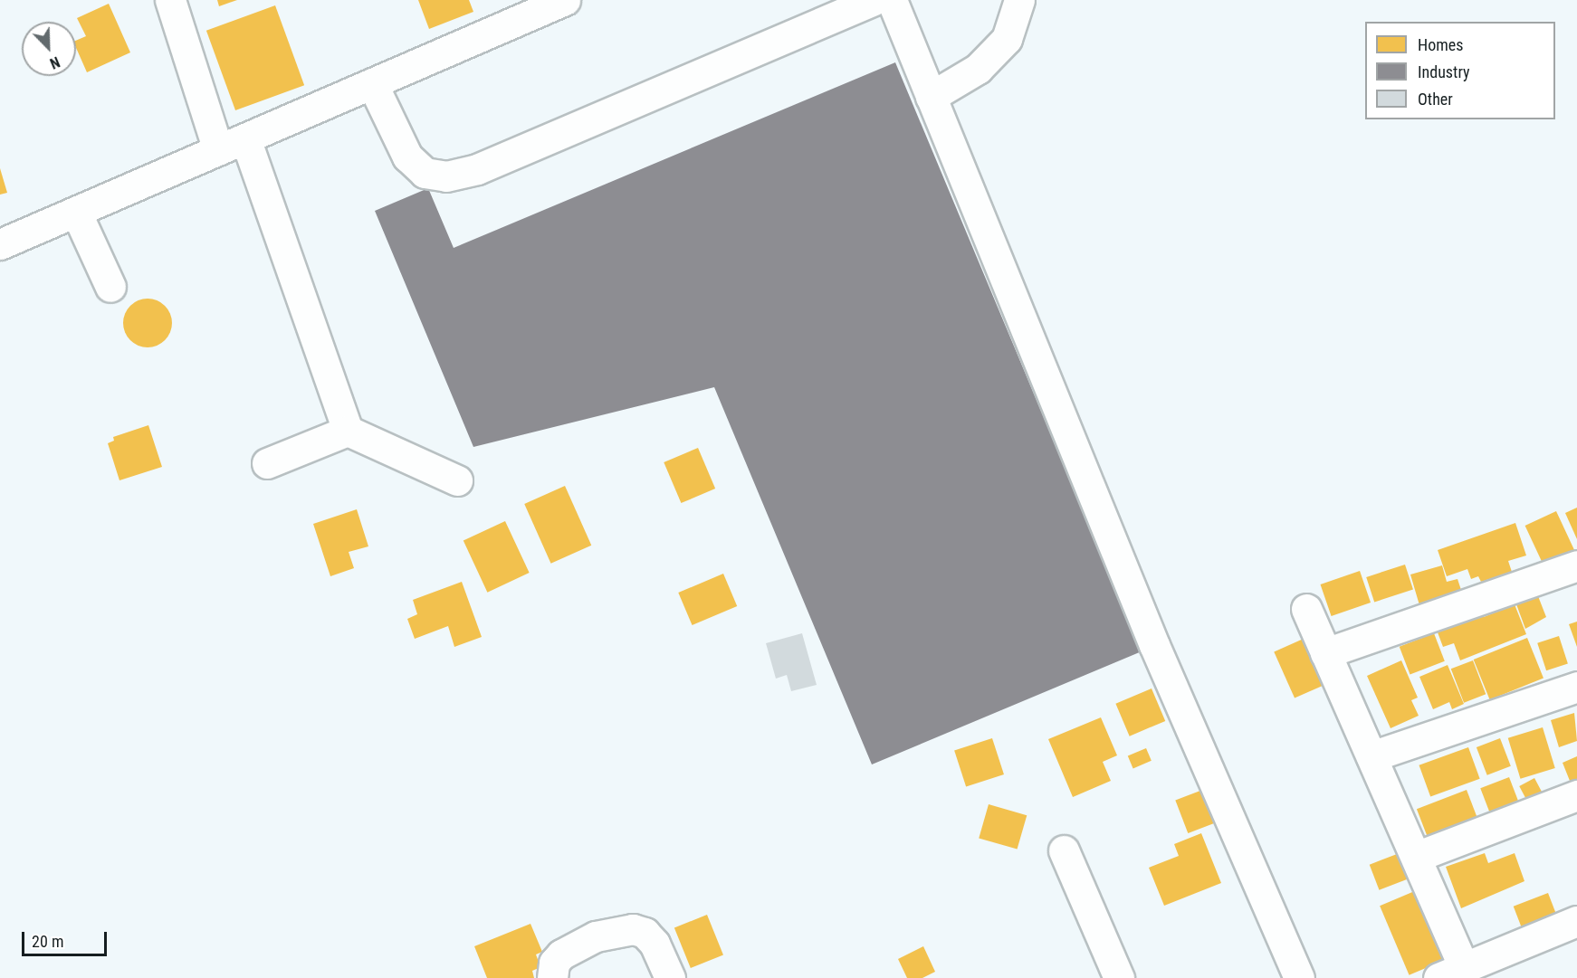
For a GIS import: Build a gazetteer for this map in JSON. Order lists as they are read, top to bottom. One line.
{"legend":["Homes","Industry","Other"],"scale_bar":"20 m","north":"bottom right"}
